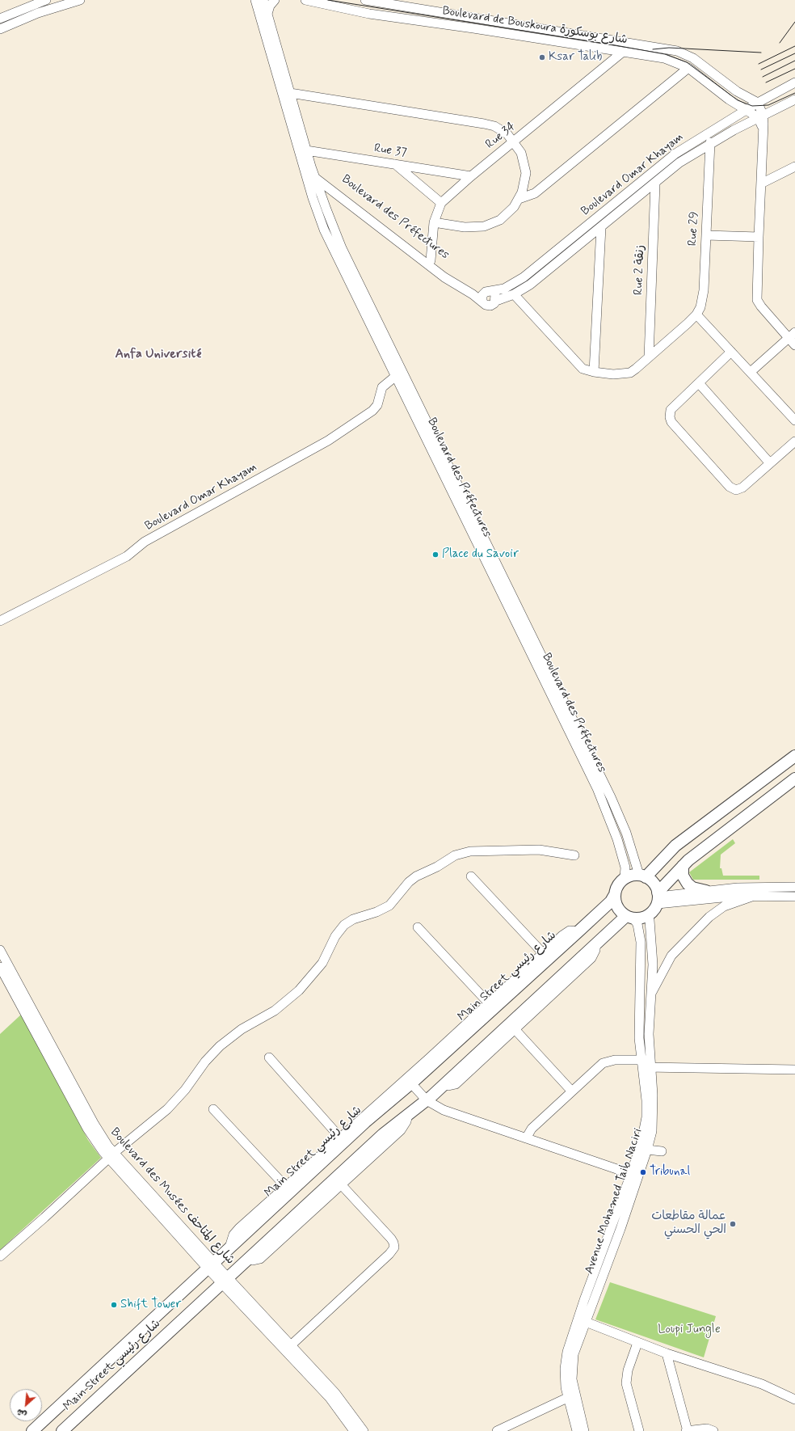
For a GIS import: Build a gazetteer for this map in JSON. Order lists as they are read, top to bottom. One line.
{"streets":{"main road":["Main Street شارع رئيسي"],"street":["Boulevard de Bouskoura شارع بوسكورة","Rue 34","Rue 37","Boulevard Omar Khayam","Boulevard des Préfectures","Rue 29","Rue 2 زنقة","Boulevard des Musées شارع المتاحف","Avenue Mohamed Taib Naciri"]},"crossings":[["Boulevard de Bouskoura شارع بوسكورة","Rue 34"],["Boulevard de Bouskoura شارع بوسكورة","Boulevard Omar Khayam"],["Rue 34","Rue 37"],["Rue 34","Boulevard des Préfectures"],["Rue 37","Boulevard des Préfectures"],["Boulevard Omar Khayam","Boulevard des Préfectures"],["Boulevard Omar Khayam","Rue 29"],["Boulevard Omar Khayam","Rue 2 زنقة"],["Boulevard des Préfectures","Main Street شارع رئيسي"],["Boulevard des Préfectures","Avenue Mohamed Taib Naciri"],["Main Street شارع رئيسي","Boulevard des Musées شارع المتاحف"],["Main Street شارع رئيسي","Avenue Mohamed Taib Naciri"]],"districts":["Anfa Université"],"parks":["Loupi Jungle"],"places":["Ksar Talib","Place du Savoir","Tribunal","عمالة مقاطعات الحي الحسني","Shift Tower"],"north":"bottom left"}
